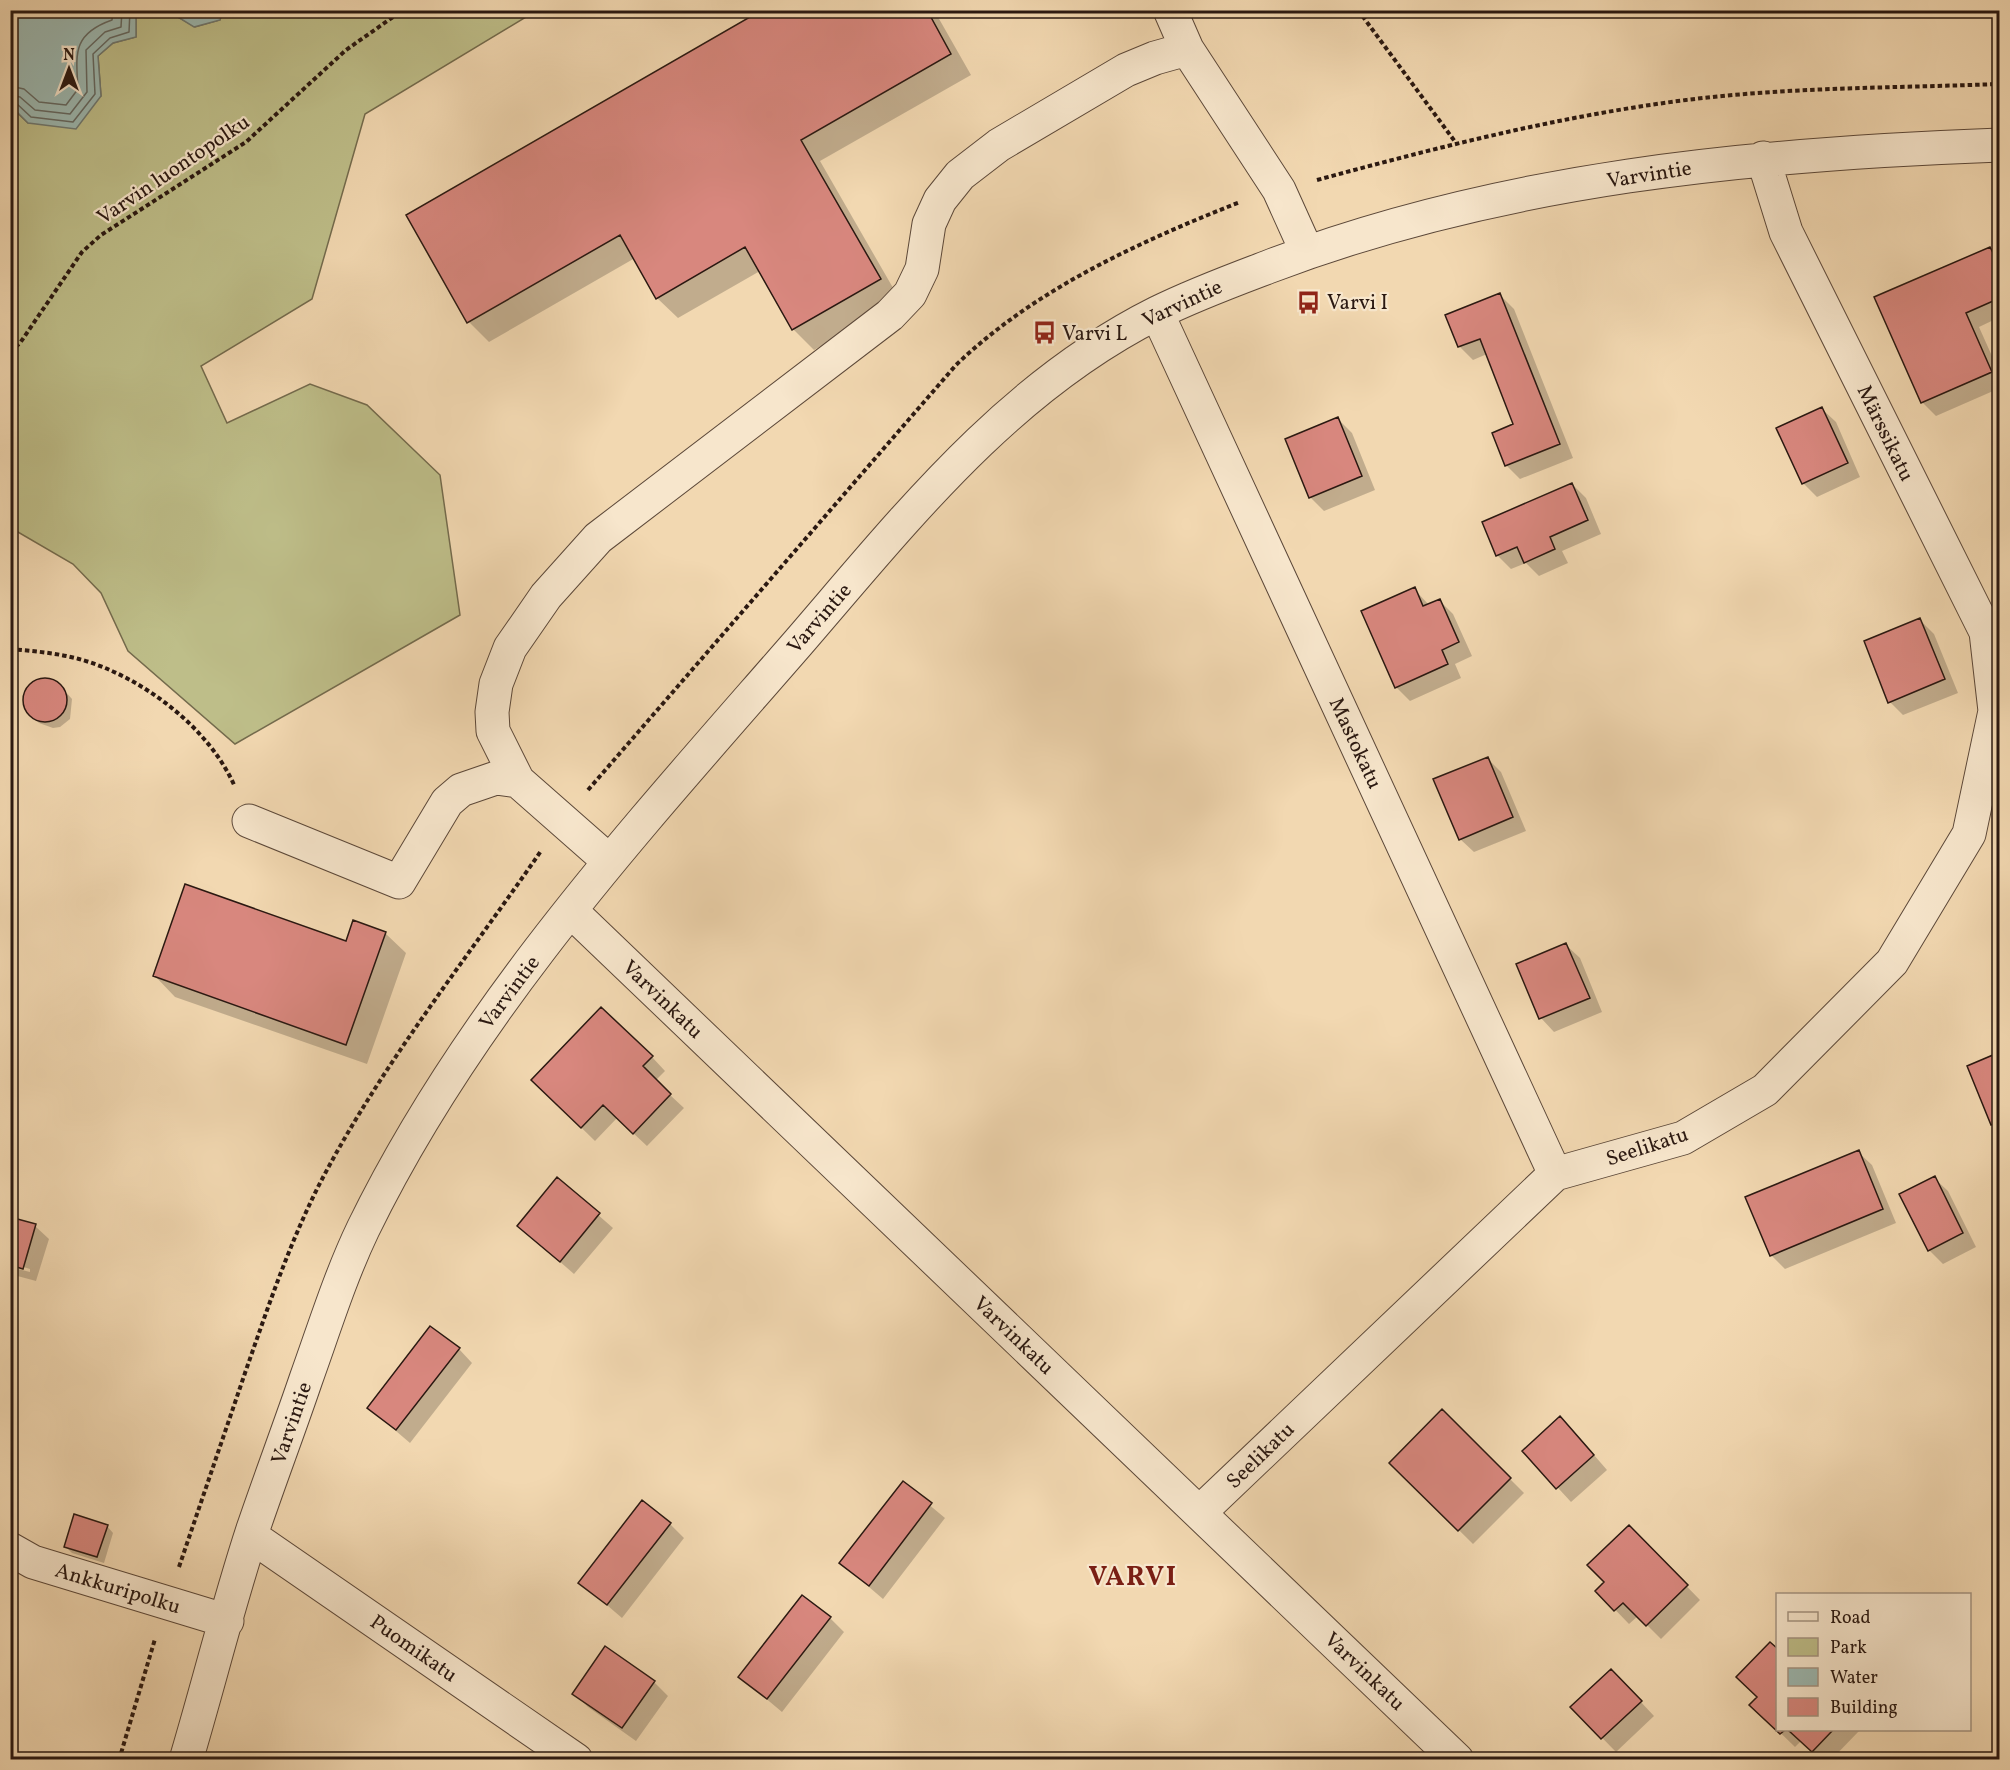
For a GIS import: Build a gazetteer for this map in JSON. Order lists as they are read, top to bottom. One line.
{"streets":{"street":["Varvintie","Märssikatu","Mastokatu","Varvinkatu","Seelikatu","Ankkuripolku","Puomikatu"],"path":["Varvin luontopolku"]},"crossings":[["Varvintie","Märssikatu"],["Varvintie","Mastokatu"],["Varvintie","Varvinkatu"],["Varvintie","Ankkuripolku"],["Varvintie","Puomikatu"],["Märssikatu","Seelikatu"],["Mastokatu","Seelikatu"],["Varvinkatu","Seelikatu"]],"districts":["VARVI"],"places":{"bus stop":["Varvi I","Varvi L"]},"legend":["Road","Park","Water","Building"],"north":"top"}
